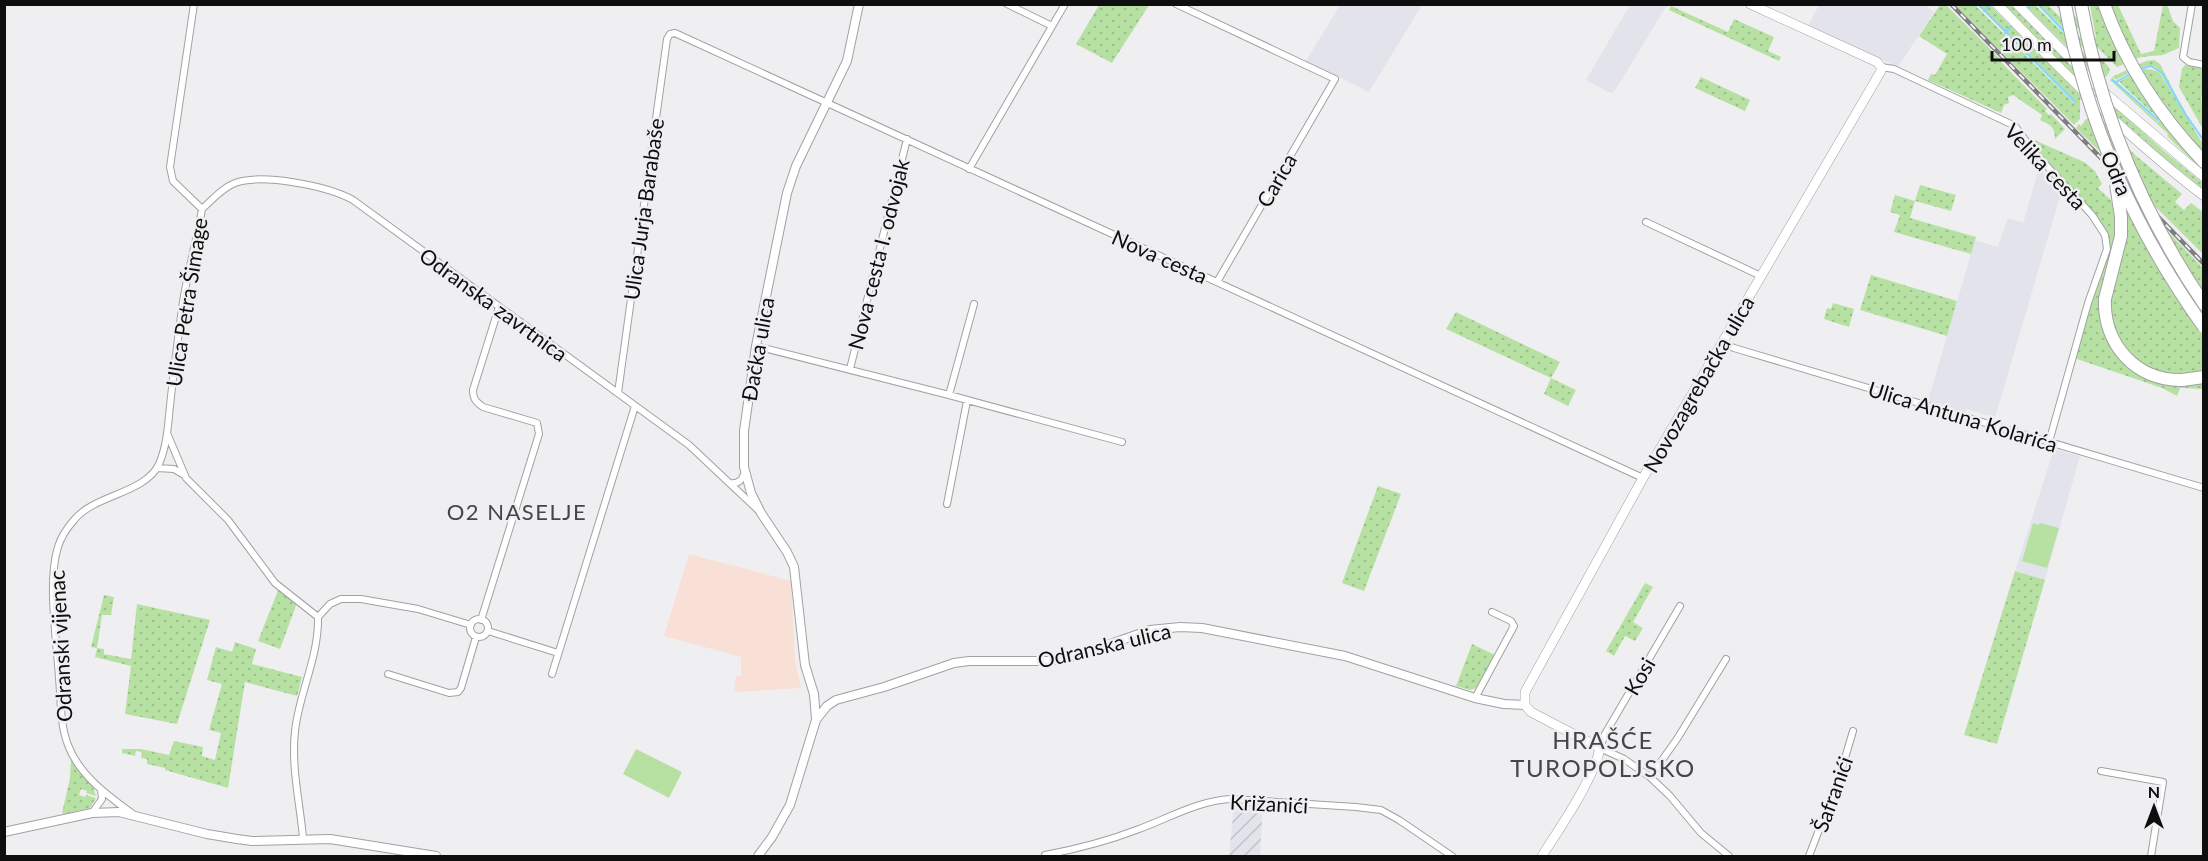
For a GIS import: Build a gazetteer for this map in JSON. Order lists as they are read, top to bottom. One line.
{"streets":{"highway":["Odra"],"main road":["Velika cesta","Novozagrebačka ulica"],"street":["Carica","Ulica Jurja Barabaše","Nova cesta I. odvojak","Nova cesta","Ulica Petra Šimage","Odranska zavrtnica","Đačka ulica","Ulica Antuna Kolarića","Odranska ulica","Odranski vijenac","Kosi","Šafranići","Križanići"]},"crossings":[["Velika cesta","Novozagrebačka ulica"],["Velika cesta","Ulica Antuna Kolarića"],["Carica","Nova cesta"],["Ulica Jurja Barabaše","Nova cesta"],["Ulica Jurja Barabaše","Odranska zavrtnica"],["Nova cesta I. odvojak","Nova cesta"],["Nova cesta","Đačka ulica"],["Nova cesta","Novozagrebačka ulica"],["Ulica Petra Šimage","Odranska zavrtnica"],["Odranska zavrtnica","Đačka ulica"],["Đačka ulica","Odranska ulica"],["Novozagrebačka ulica","Ulica Antuna Kolarića"],["Novozagrebačka ulica","Odranska ulica"]],"districts":["O2 NASELJE","HRAŠĆE TUROPOLJSKO"],"scale_bar":"100 m","north":"top"}
